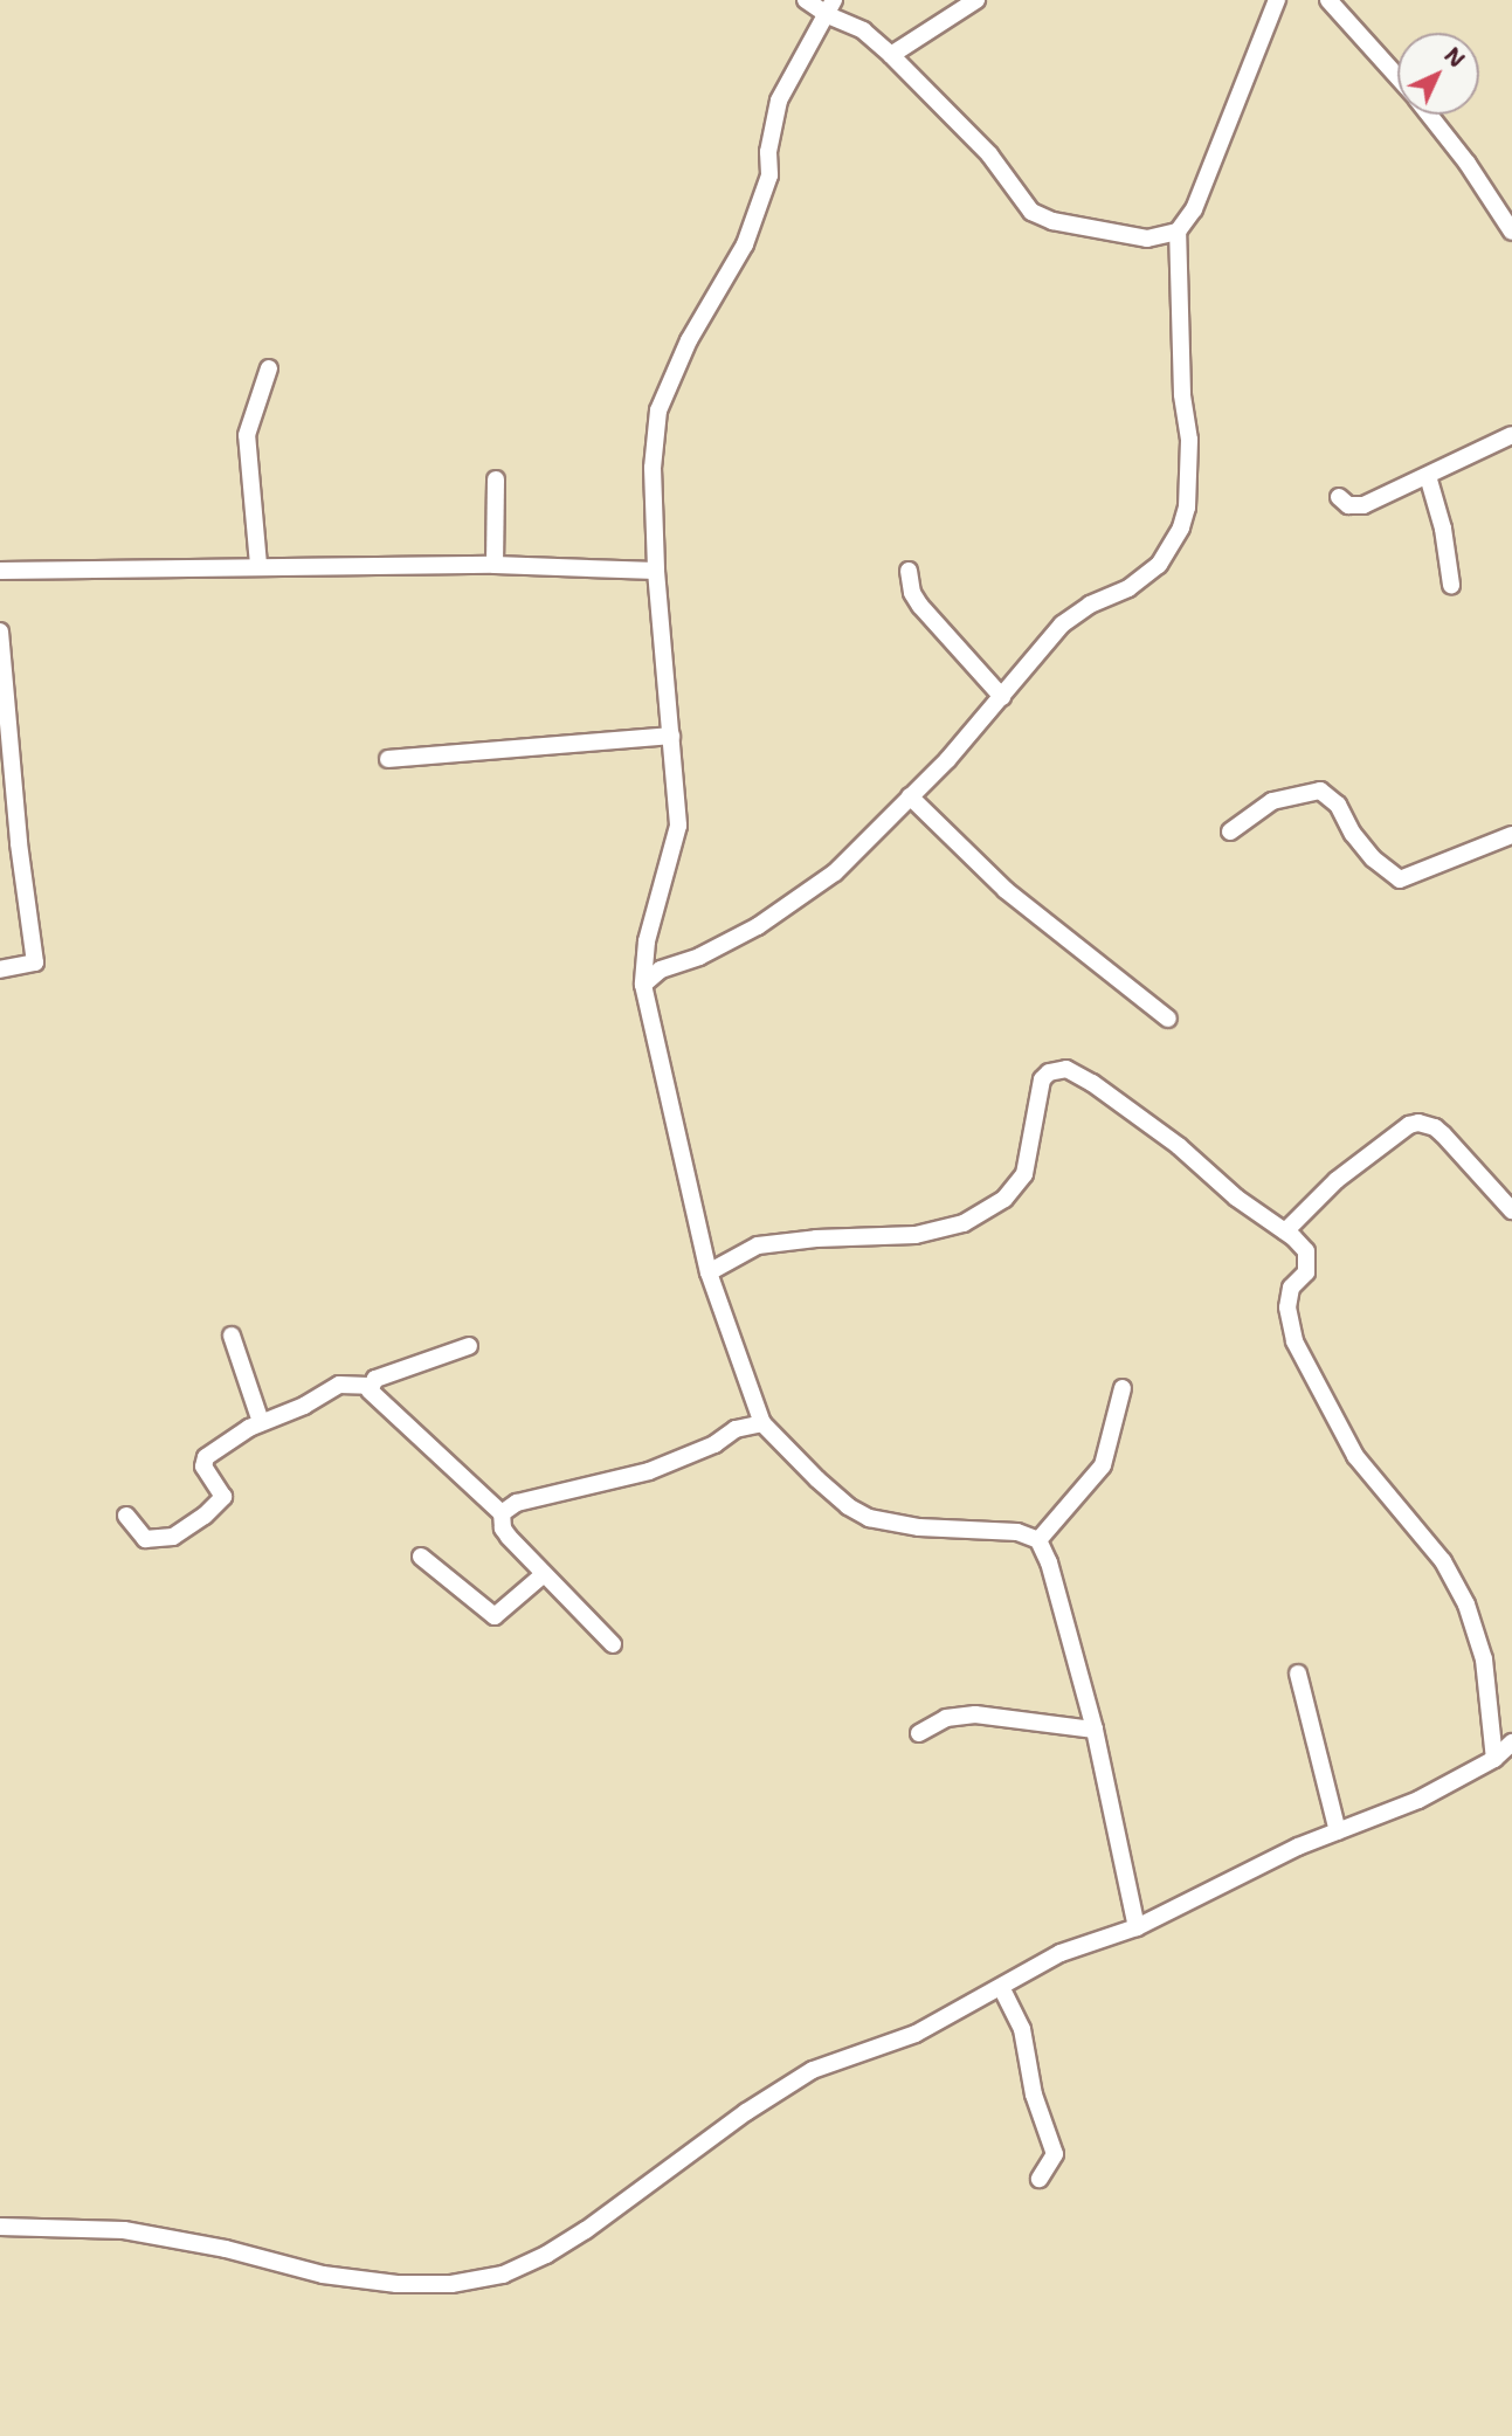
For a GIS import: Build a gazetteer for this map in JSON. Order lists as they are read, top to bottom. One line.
{"north":"top right"}
